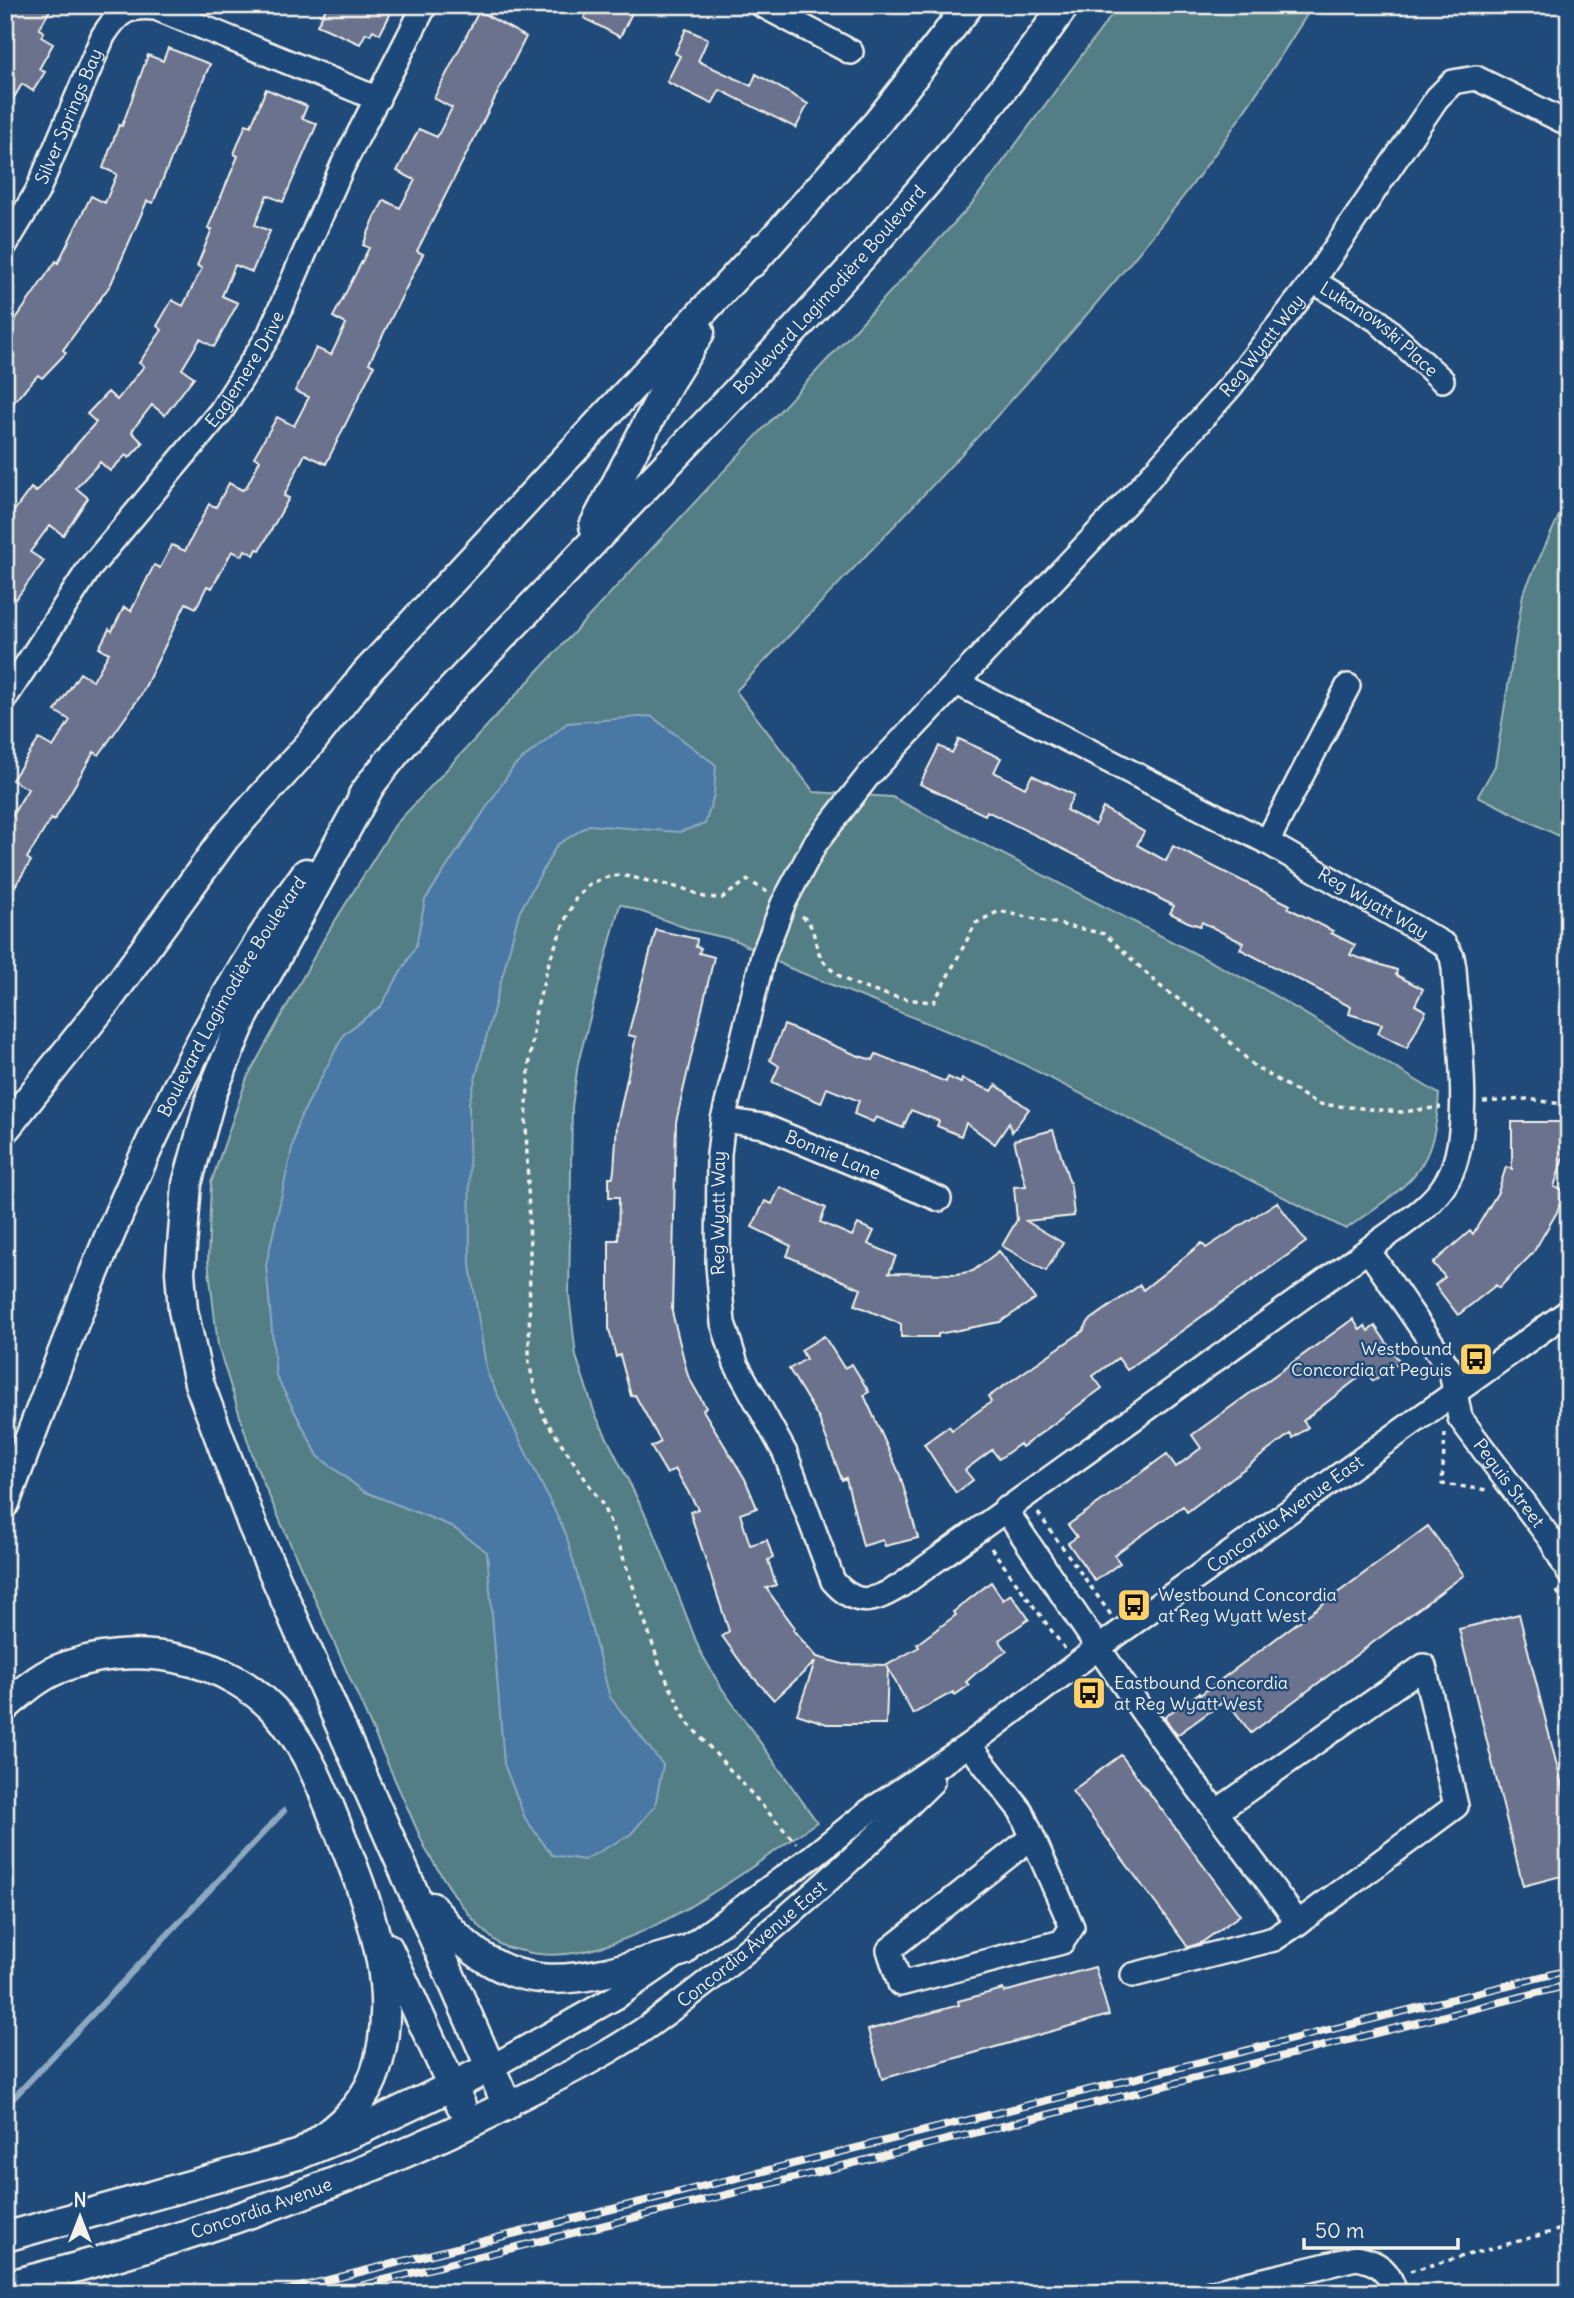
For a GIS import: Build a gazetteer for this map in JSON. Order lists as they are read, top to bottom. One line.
{"streets":{"main road":["Boulevard Lagimodière Boulevard","Concordia Avenue"],"street":["Silver Springs Bay","Lukanowski Place","Reg Wyatt Way","Eaglemere Drive","Bonnie Lane","Peguis Street","Concordia Avenue East"]},"crossings":[["Silver Springs Bay","Eaglemere Drive"],["Lukanowski Place","Reg Wyatt Way"],["Reg Wyatt Way","Bonnie Lane"],["Peguis Street","Concordia Avenue East"],["Concordia Avenue East","Concordia Avenue"]],"places":{"bus stop":["Westbound Concordia at Peguis","Westbound Concordia at Reg Wyatt West","Eastbound Concordia at Reg Wyatt West"]},"scale_bar":"50 m","north":"top"}
